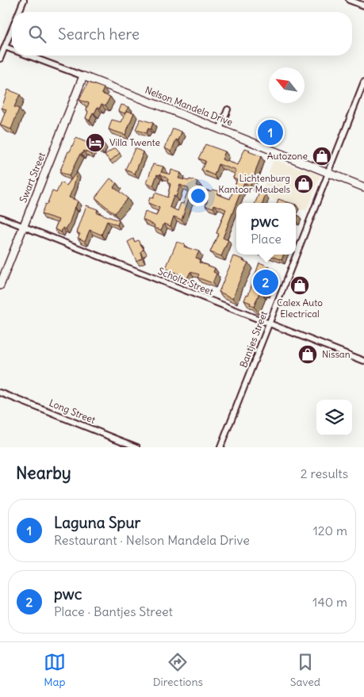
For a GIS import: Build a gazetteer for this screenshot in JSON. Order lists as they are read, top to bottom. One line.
{"streets":{"main road":["Nelson Mandela Drive","Swart Street"],"street":["Scholtz Street","Bantjes Street","Long Street"]},"crossings":[["Nelson Mandela Drive","Swart Street"],["Nelson Mandela Drive","Bantjes Street"],["Swart Street","Scholtz Street"],["Scholtz Street","Bantjes Street"]],"places":{"hotel":["Villa Twente"],"shop":["Autozone","Lichtenburg Kantoor Meubels","Calex Auto Electrical","Nissan"]},"north":"top left","page":{"search":"Search here","pins":["1","2"],"popup":["pwc","Place"],"heading":["Nearby","2 results"],"list":[{"mark":"1","name":"Laguna Spur","note":"Restaurant · Nelson Mandela Drive","value":"120 m"},{"mark":"2","name":"pwc","note":"Place · Bantjes Street","value":"140 m"}],"nav":["Map","Directions","Saved"]}}
